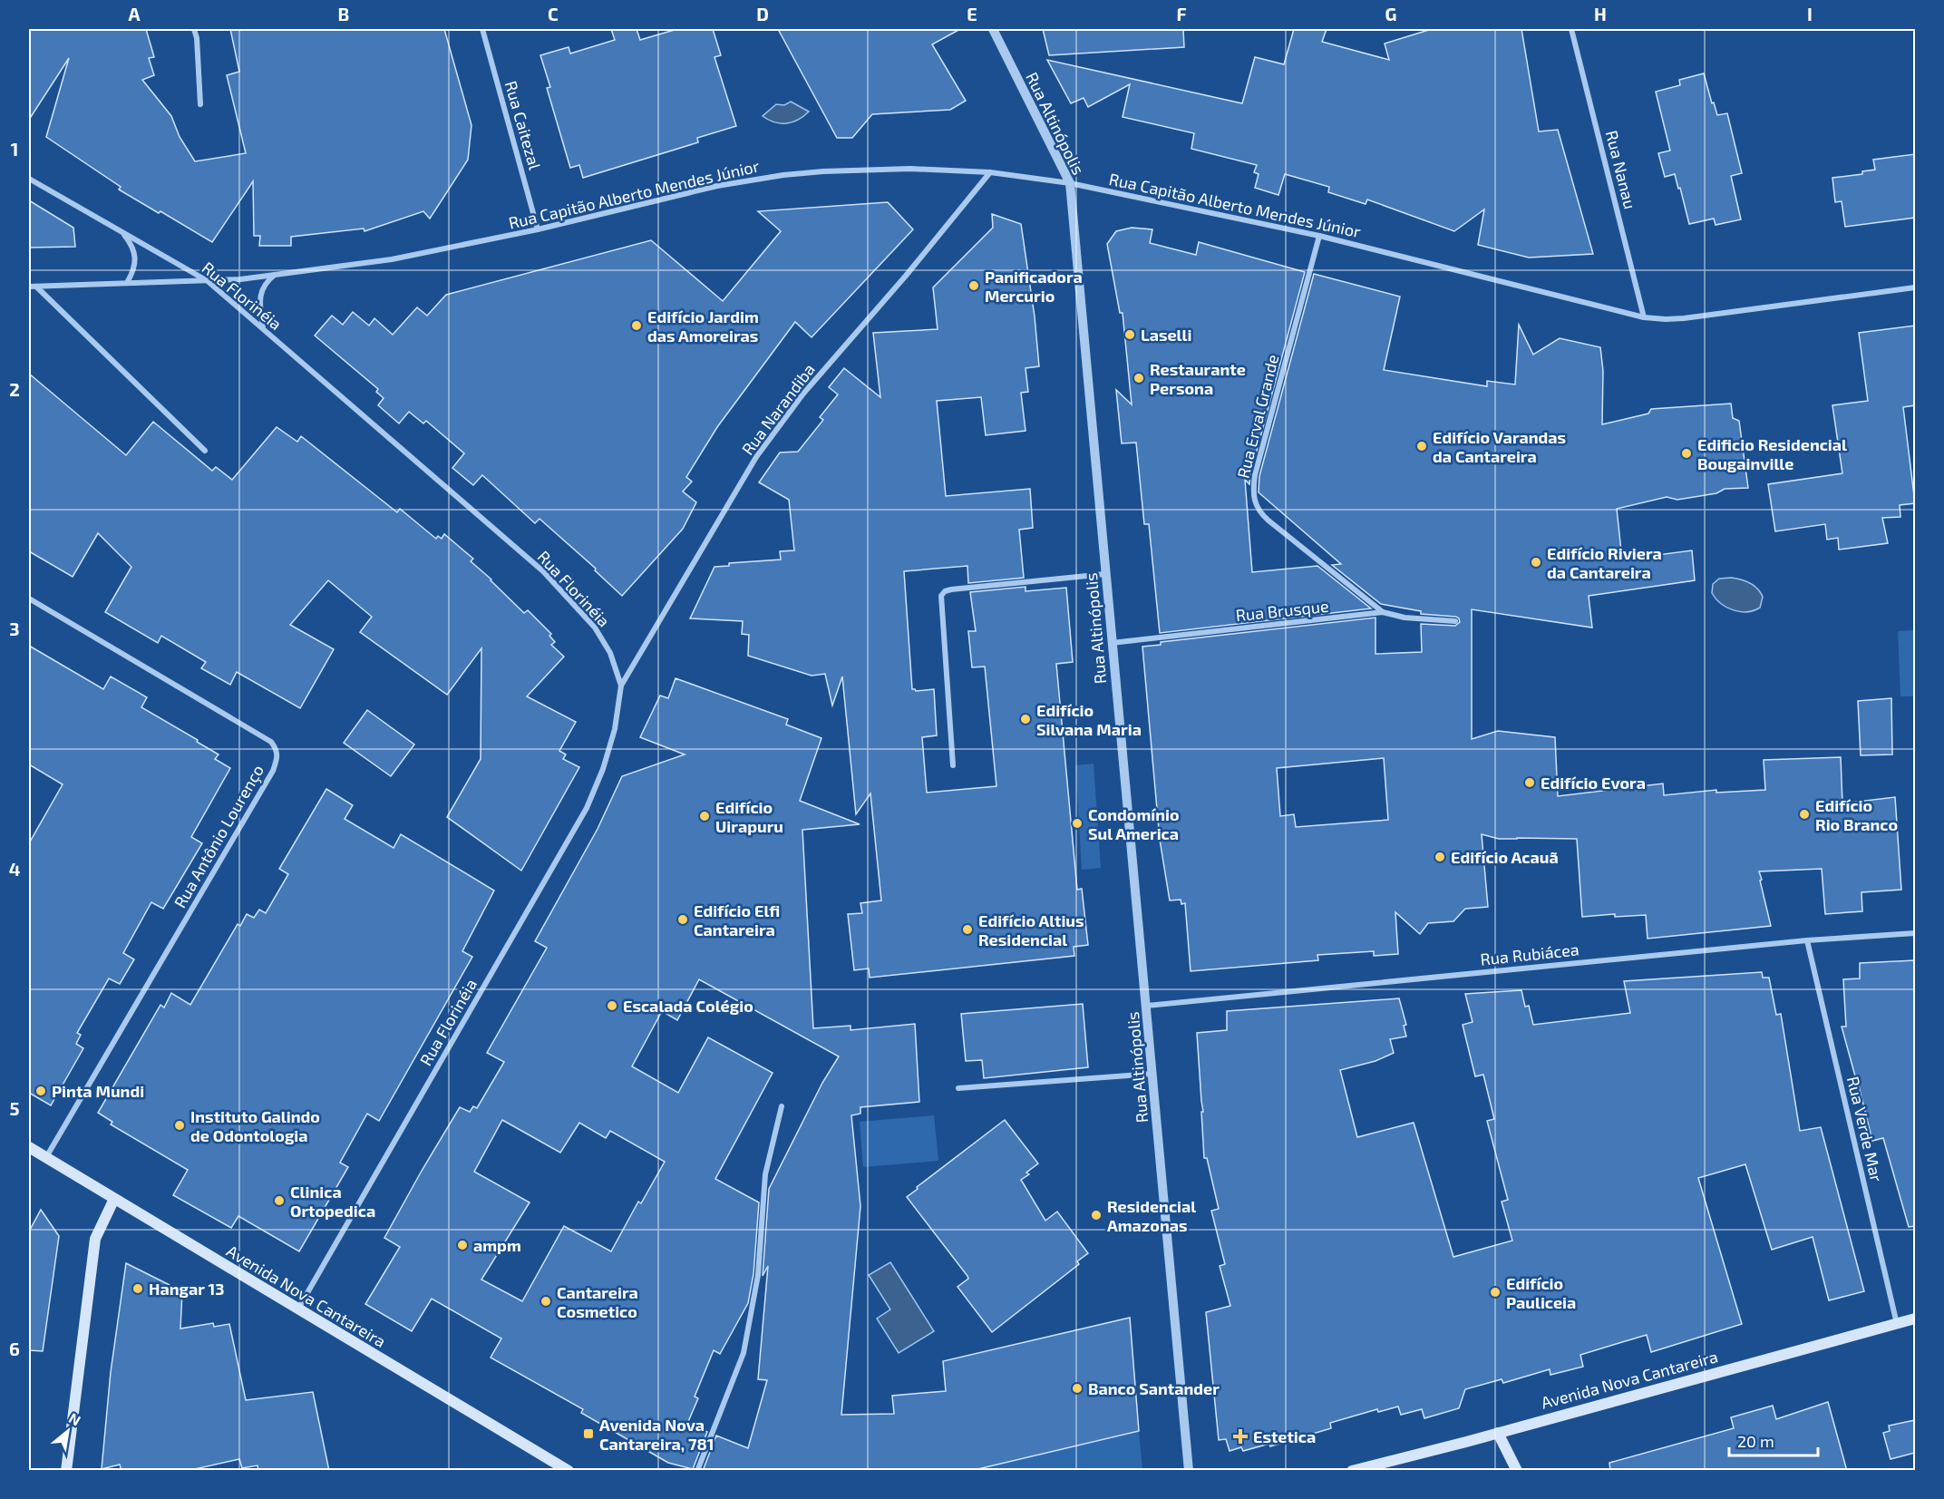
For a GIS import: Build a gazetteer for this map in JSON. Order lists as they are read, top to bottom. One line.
{"streets":{"main road":["Avenida Nova Cantareira"],"street":["Rua Altinópolis","Rua Caitezal","Rua Nanau","Rua Capitão Alberto Mendes Júnior","Rua Florinéia","Rua Narandiba","Rua Erval Grande","Rua Brusque","Rua Antônio Lourenço","Rua Rubiácea","Rua Verde Mar"]},"crossings":[["Rua Altinópolis","Rua Capitão Alberto Mendes Júnior"],["Rua Altinópolis","Rua Brusque"],["Rua Altinópolis","Rua Rubiácea"],["Rua Caitezal","Rua Capitão Alberto Mendes Júnior"],["Rua Nanau","Rua Capitão Alberto Mendes Júnior"],["Rua Capitão Alberto Mendes Júnior","Rua Florinéia"],["Rua Capitão Alberto Mendes Júnior","Rua Narandiba"],["Rua Capitão Alberto Mendes Júnior","Rua Erval Grande"],["Rua Florinéia","Rua Narandiba"],["Rua Florinéia","Avenida Nova Cantareira"],["Rua Erval Grande","Rua Brusque"],["Rua Antônio Lourenço","Avenida Nova Cantareira"],["Rua Rubiácea","Rua Verde Mar"],["Rua Verde Mar","Avenida Nova Cantareira"]],"places":{"other":["Panificadora Mercurio","Edifício Jardim das Amoreiras","Laselli","Restaurante Persona","Edifício Varandas da Cantareira","Edificio Residencial Bougainville","Edifício Riviera da Cantareira","Edifício Silvana Maria","Edifício Evora","Edifício Rio Branco","Edifício Uirapuru","Condomínio Sul America","Edifício Acauã","Edifício Elfi Cantareira","Edifício Altius Residencial","Escalada Colégio","Pinta Mundi","Instituto Galindo de Odontologia","Clinica Ortopedica","Residencial Amazonas","ampm","Hangar 13","Edifício Pauliceia","Cantareira Cosmetico","Banco Santander"],"transit":["Avenida Nova Cantareira, 781"],"health":["Estetica"]},"scale_bar":"20 m","north":"top right","grid":{"columns":["A","B","C","D","E","F","G","H","I"],"rows":["1","2","3","4","5","6"]}}
